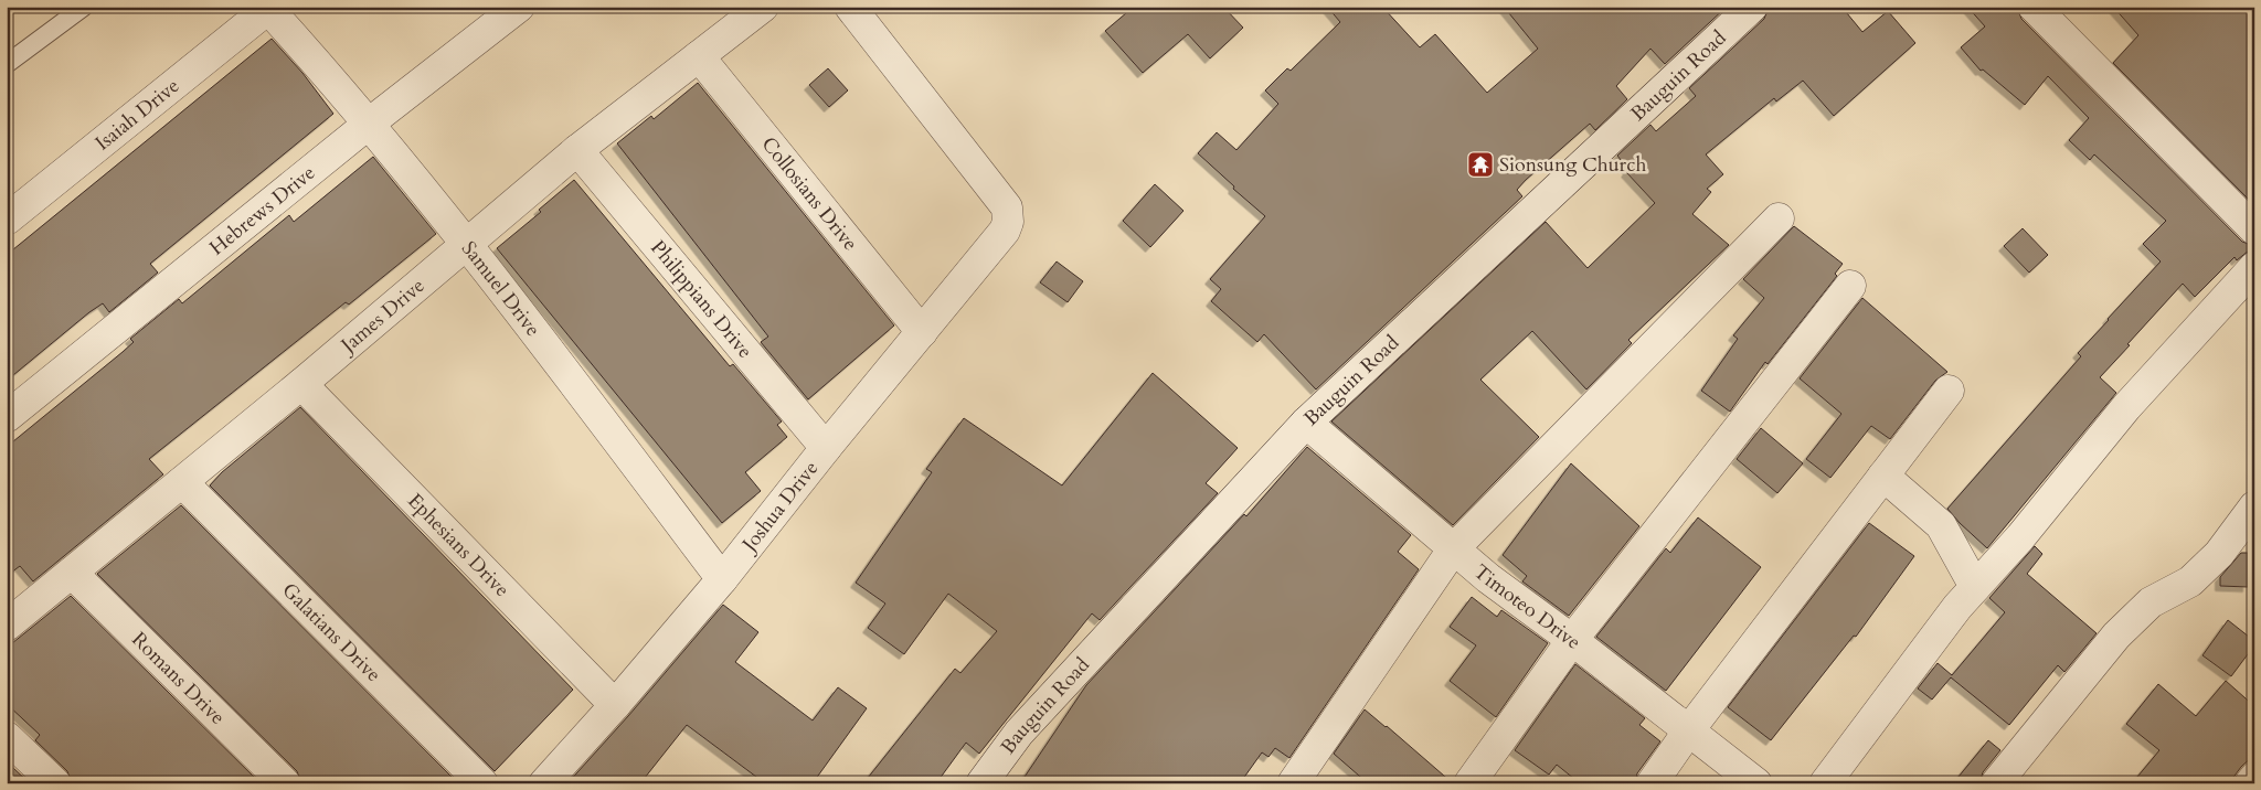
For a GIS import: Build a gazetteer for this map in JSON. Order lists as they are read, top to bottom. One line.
{"streets":{"street":["Bauguin Road","Isaiah Drive","Collosians Drive","Hebrews Drive","Samuel Drive","Philippians Drive","James Drive","Joshua Drive","Ephesians Drive","Timoteo Drive","Galatians Drive","Romans Drive"]},"crossings":[["Bauguin Road","Timoteo Drive"],["Isaiah Drive","Samuel Drive"],["Collosians Drive","James Drive"],["Collosians Drive","Joshua Drive"],["Hebrews Drive","Samuel Drive"],["Samuel Drive","James Drive"],["Samuel Drive","Joshua Drive"],["Philippians Drive","James Drive"],["Philippians Drive","Joshua Drive"],["James Drive","Ephesians Drive"],["James Drive","Galatians Drive"],["James Drive","Romans Drive"],["Joshua Drive","Ephesians Drive"]],"places":{"temple":["Sionsung Church"]}}
